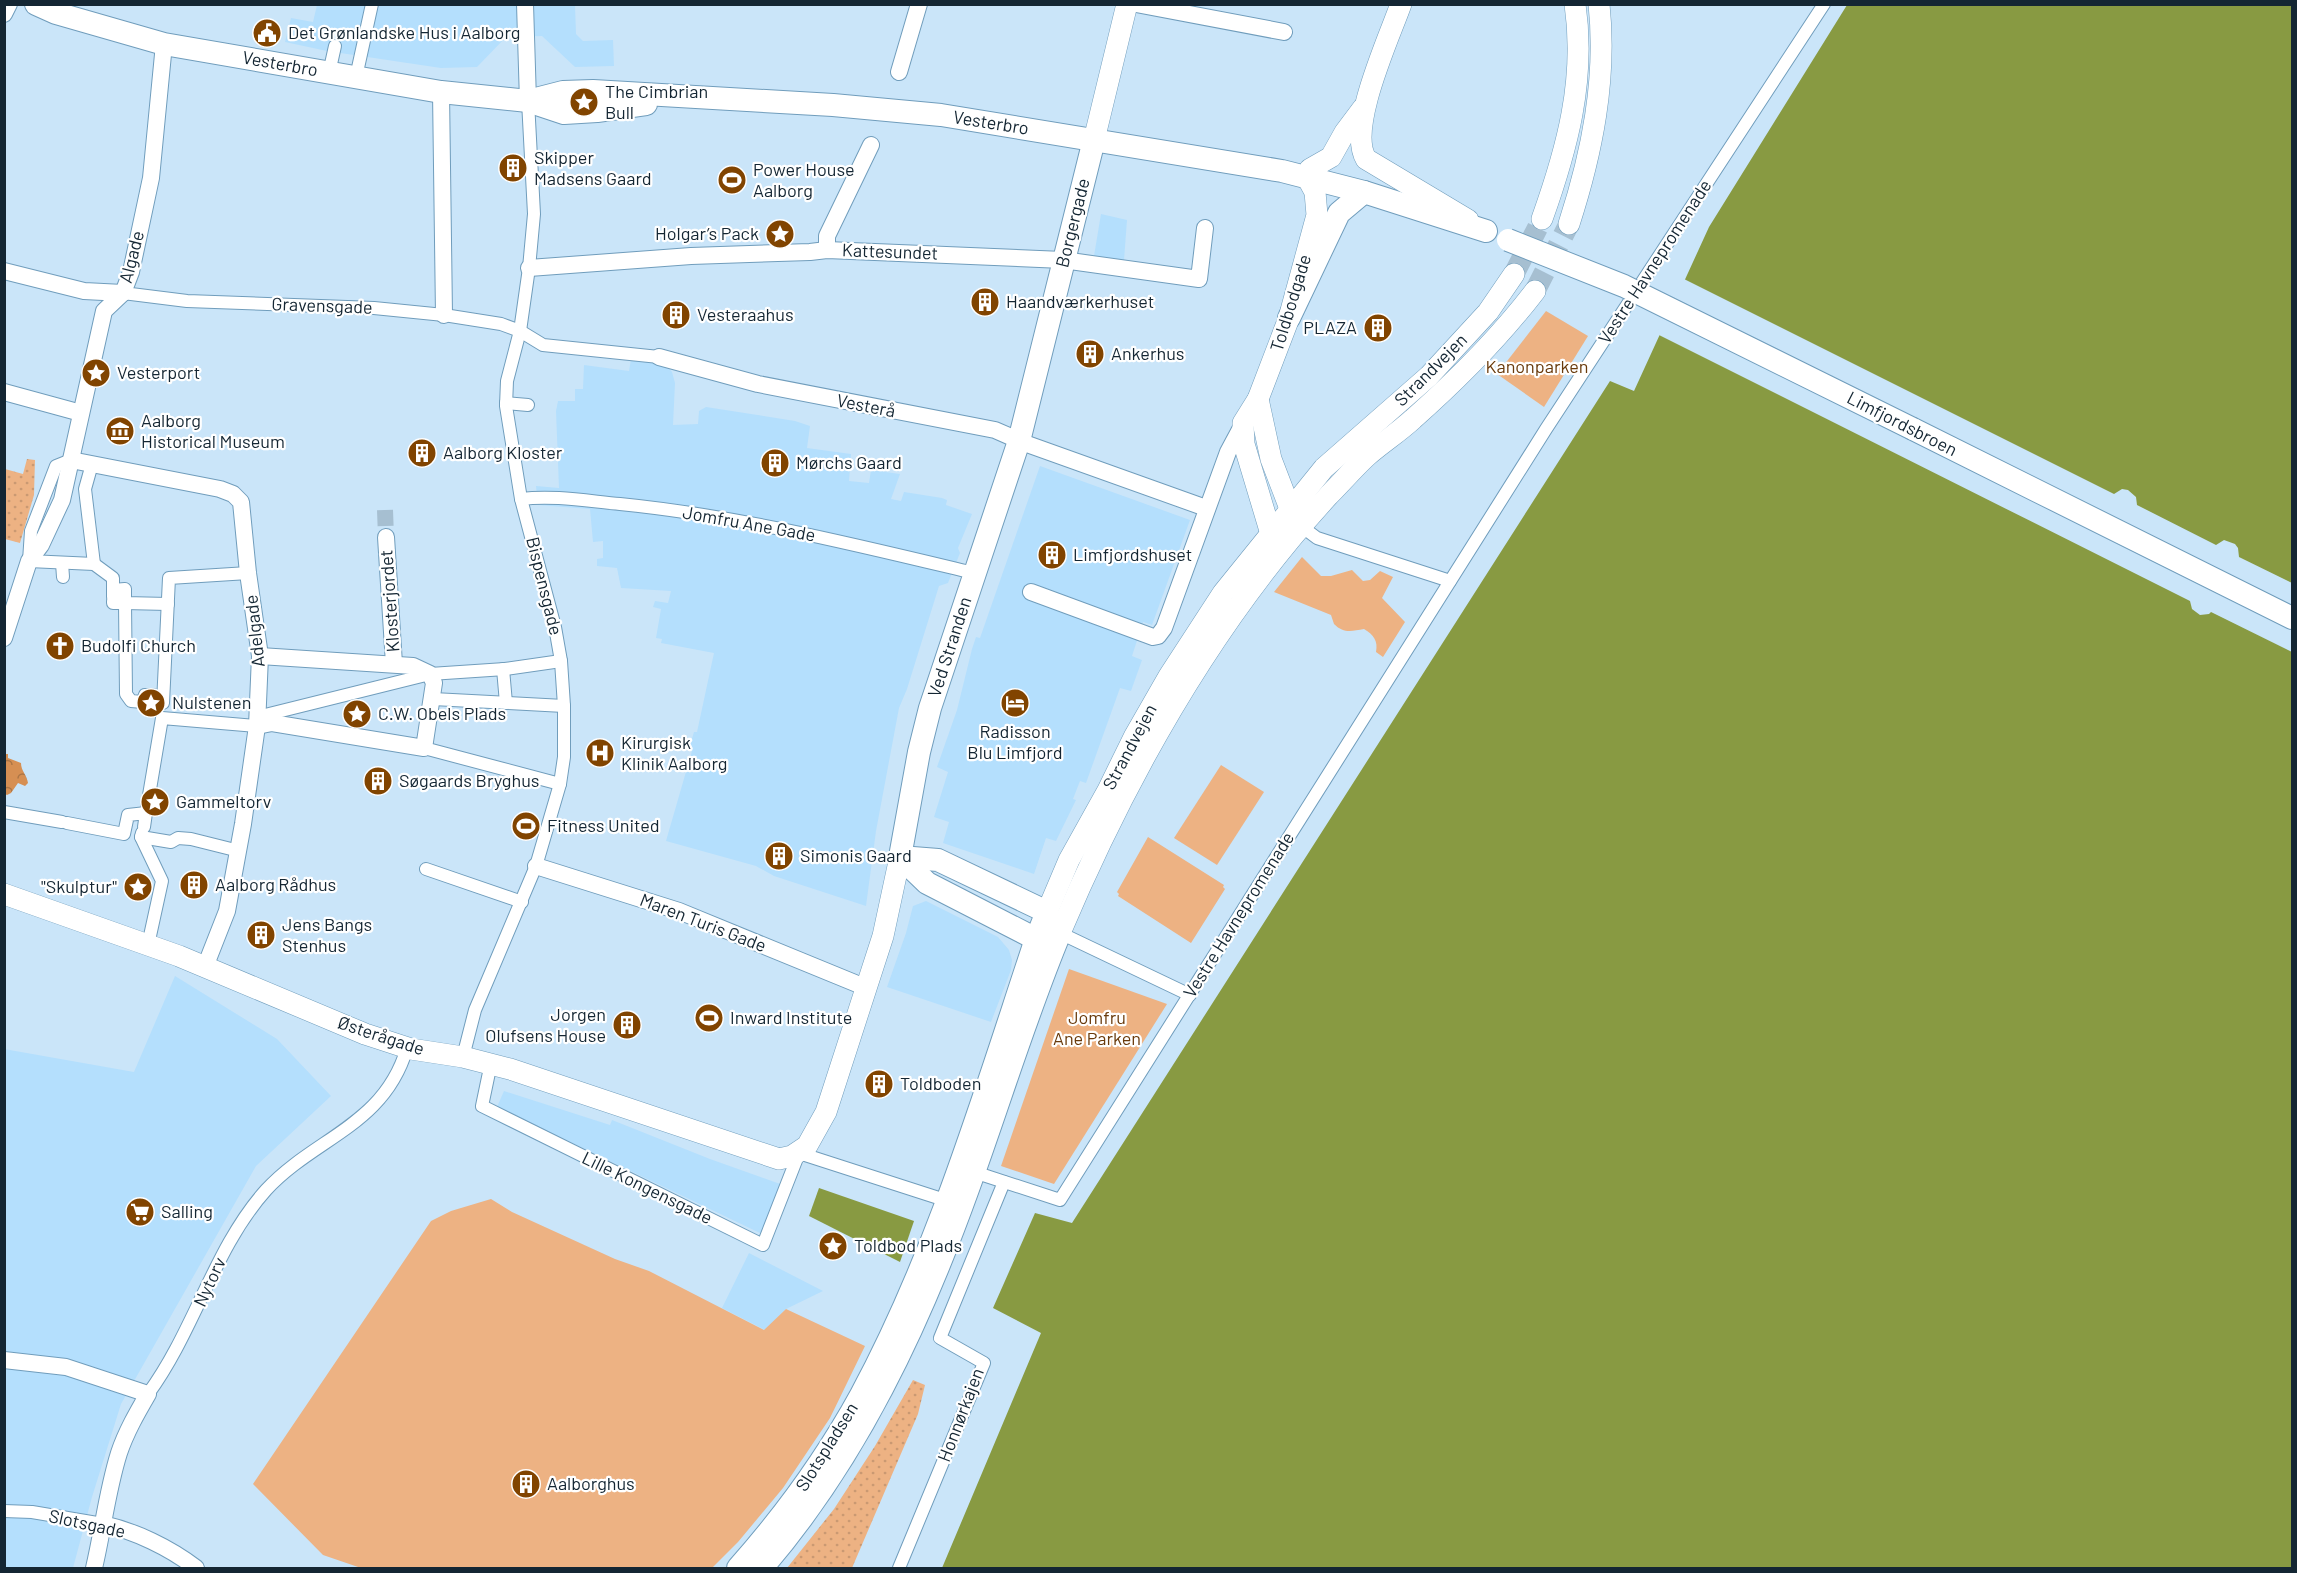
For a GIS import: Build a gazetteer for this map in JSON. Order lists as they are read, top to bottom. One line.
{"streets":{"main road":["Vesterbro","Borgergade","Strandvejen","Limfjordsbroen","Ved Stranden","Slotspladsen"],"street":["Kattesundet","Algade","Vestre Havnepromenade","Toldbodgade","Gravensgade","Vesterå","Jomfru Ane Gade","Bispensgade","Klosterjordet","Adelgade","Maren Turis Gade","Østerågade","Lille Kongensgade","Nytorv","Honnørkajen","Slotsgade"]},"crossings":[["Vesterbro","Borgergade"],["Vesterbro","Algade"],["Vesterbro","Toldbodgade"],["Vesterbro","Limfjordsbroen"],["Vesterbro","Bispensgade"],["Borgergade","Kattesundet"],["Borgergade","Vesterå"],["Borgergade","Ved Stranden"],["Kattesundet","Bispensgade"],["Algade","Gravensgade"],["Algade","Adelgade"],["Vestre Havnepromenade","Honnørkajen"],["Toldbodgade","Vesterå"],["Gravensgade","Vesterå"],["Gravensgade","Bispensgade"],["Strandvejen","Slotspladsen"],["Vesterå","Bispensgade"],["Vesterå","Ved Stranden"],["Jomfru Ane Gade","Bispensgade"],["Jomfru Ane Gade","Ved Stranden"],["Bispensgade","Maren Turis Gade"],["Bispensgade","Østerågade"],["Adelgade","Østerågade"],["Ved Stranden","Maren Turis Gade"],["Ved Stranden","Østerågade"],["Ved Stranden","Lille Kongensgade"],["Østerågade","Lille Kongensgade"],["Østerågade","Nytorv"],["Nytorv","Slotsgade"]],"parks":["Kanonparken","Jomfru Ane Parken"],"places":{"public building":["Det Grønlandske Hus i Aalborg"],"place":["The Cimbrian Bull","Holgar’s Pack","Vesterport","Nulstenen","C.W. Obels Plads","Gammeltorv","\"Skulptur\"","Toldbod Plads"],"building":["Skipper Madsens Gaard","Haandværkerhuset","Vesteraahus","PLAZA","Ankerhus","Aalborg Kloster","Mørchs Gaard","Limfjordshuset","Søgaards Bryghus","Simonis Gaard","Aalborg Rådhus","Jens Bangs Stenhus","Jorgen Olufsens House","Toldboden","Aalborghus"],"sports":["Power House Aalborg","Fitness United","Inward Institute"],"museum":["Aalborg Historical Museum"],"church":["Budolfi Church"],"hotel":["Radisson Blu Limfjord"],"hospital":["Kirurgisk Klinik Aalborg"],"supermarket":["Salling"]}}
